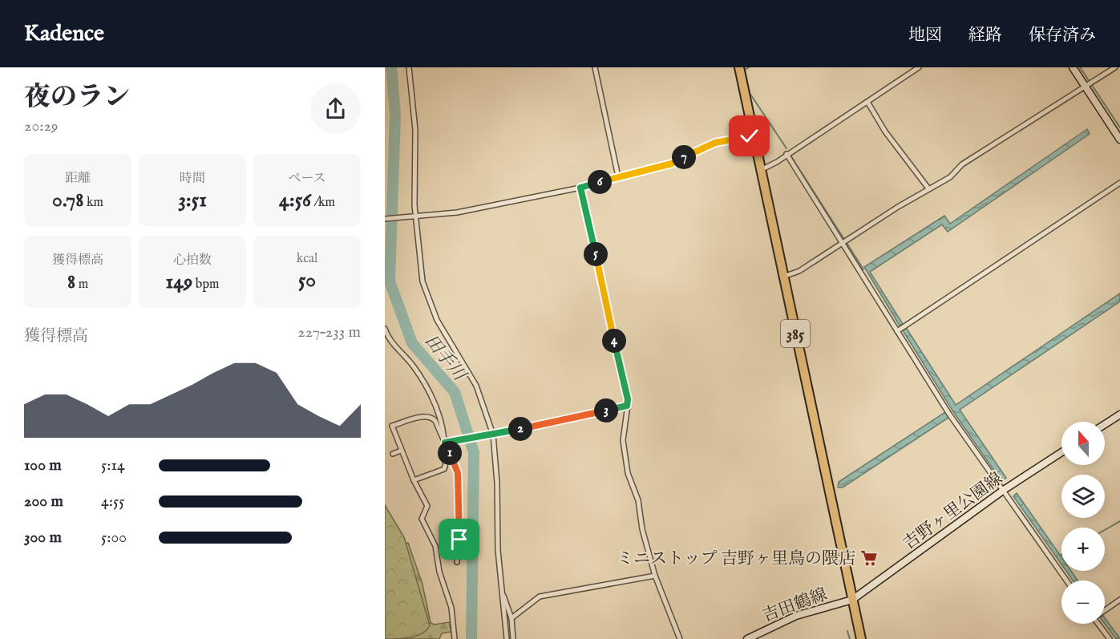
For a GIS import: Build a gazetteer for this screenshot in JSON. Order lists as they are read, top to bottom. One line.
{"streets":{"highway":["385"],"main road":["吉野ヶ里公園線","吉田鶴線"]},"crossings":[["385","吉野ヶ里公園線"],["385","吉田鶴線"],["吉野ヶ里公園線","吉田鶴線"]],"water":["田手川"],"places":{"supermarket":["ミニストップ 吉野ヶ里鳥の隈店"]},"north":"top","page":{"header":"Kadence","nav":["地図","経路","保存済み"],"heading":["夜のラン","20:29"],"pins":["7","6","5","4","3","2","1"],"stats":[["距離","0.78 km"],["時間","3:51"],["ペース","4:56 /km"],["獲得標高","8 m"],["心拍数","149 bpm"],["kcal","50"]],"chart":["獲得標高","227–233 m"],"map_buttons":["+","−"],"list":[{"name":"100 m","note":"5:14"},{"name":"200 m","note":"4:55"},{"name":"300 m","note":"5:00"}]}}
